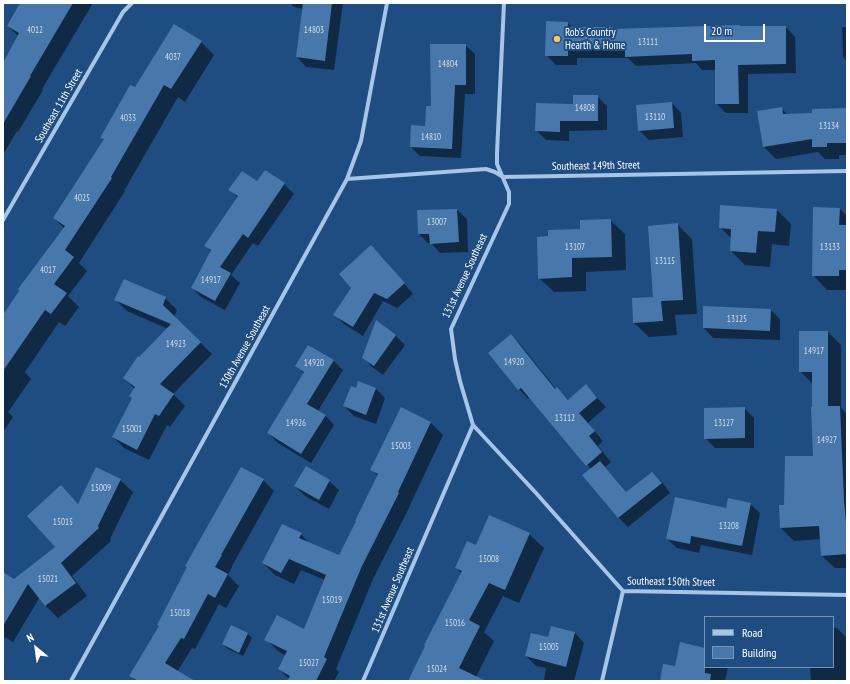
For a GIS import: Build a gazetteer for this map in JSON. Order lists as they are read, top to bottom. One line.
{"streets":{"street":["Southeast 11th Street","Southeast 149th Street","131st Avenue Southeast","130th Avenue Southeast","Southeast 150th Street"]},"crossings":[["Southeast 149th Street","131st Avenue Southeast"],["Southeast 149th Street","130th Avenue Southeast"],["131st Avenue Southeast","Southeast 150th Street"]],"places":["Rob's Country Hearth & Home"],"house_numbers":["4012","14803","13111","4037","14804","14808","13110","4033","13134","14810","4025","13007","13107","13133","13115","4017","14917","13125","14923","14917","14920","14920","13112","14926","13127","15001","14927","15003","15009","15015","13208","15008","15021","15019","15018","15016","15005","15027","15024"],"legend":["Road","Building"],"scale_bar":"20 m","north":"top left"}
